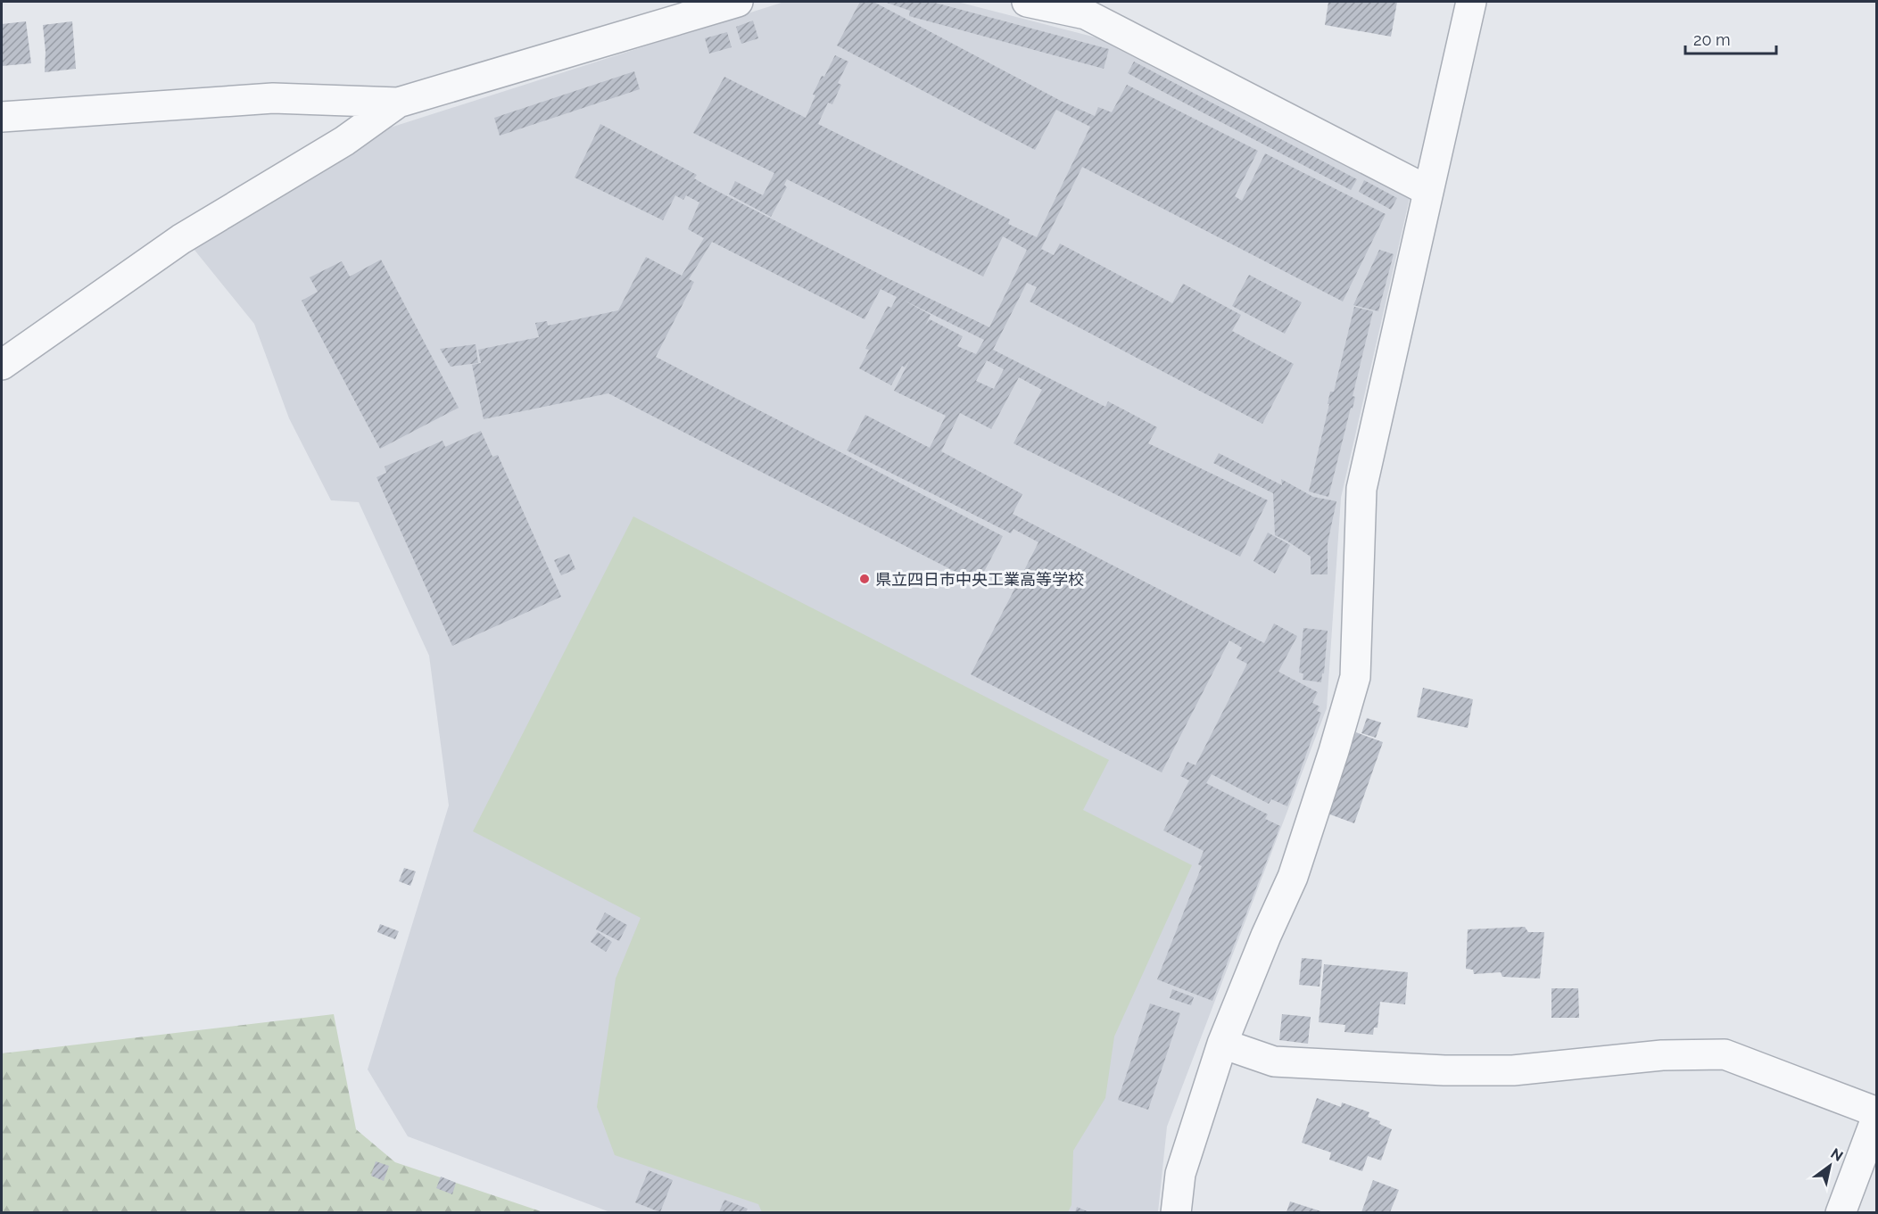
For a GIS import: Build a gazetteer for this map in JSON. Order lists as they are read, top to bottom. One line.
{"places":["県立四日市中央工業高等学校"],"scale_bar":"20 m","north":"top right"}
